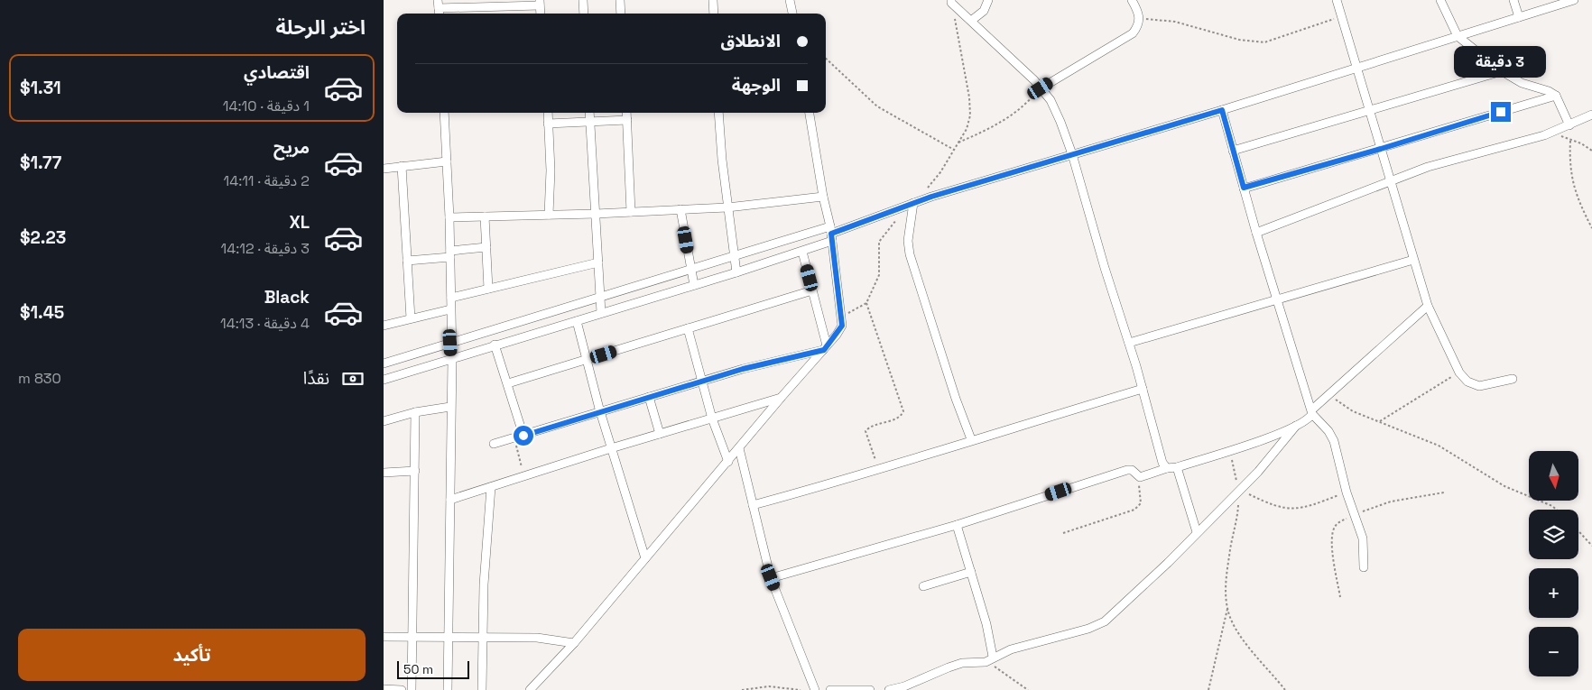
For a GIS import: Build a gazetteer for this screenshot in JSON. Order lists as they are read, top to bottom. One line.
{"scale_bar":"50 m","north":"bottom","page":{"heading":"اختر الرحلة","banner":["الانطلاق","الوجهة"],"bubble":"3 دقيقة","list":[{"name":"اقتصادي","note":"1 دقيقة · 14:10","value":"$1.31"},{"name":"مريح","note":"2 دقيقة · 14:11","value":"$1.77"},{"name":"XL","note":"3 دقيقة · 14:12","value":"$2.23"},{"name":"Black","note":"4 دقيقة · 14:13","value":"$1.45"}],"pay":["نقدًا","830 m"],"map_buttons":["+","−"],"buttons":"تأكيد","scale":"50 m"}}
